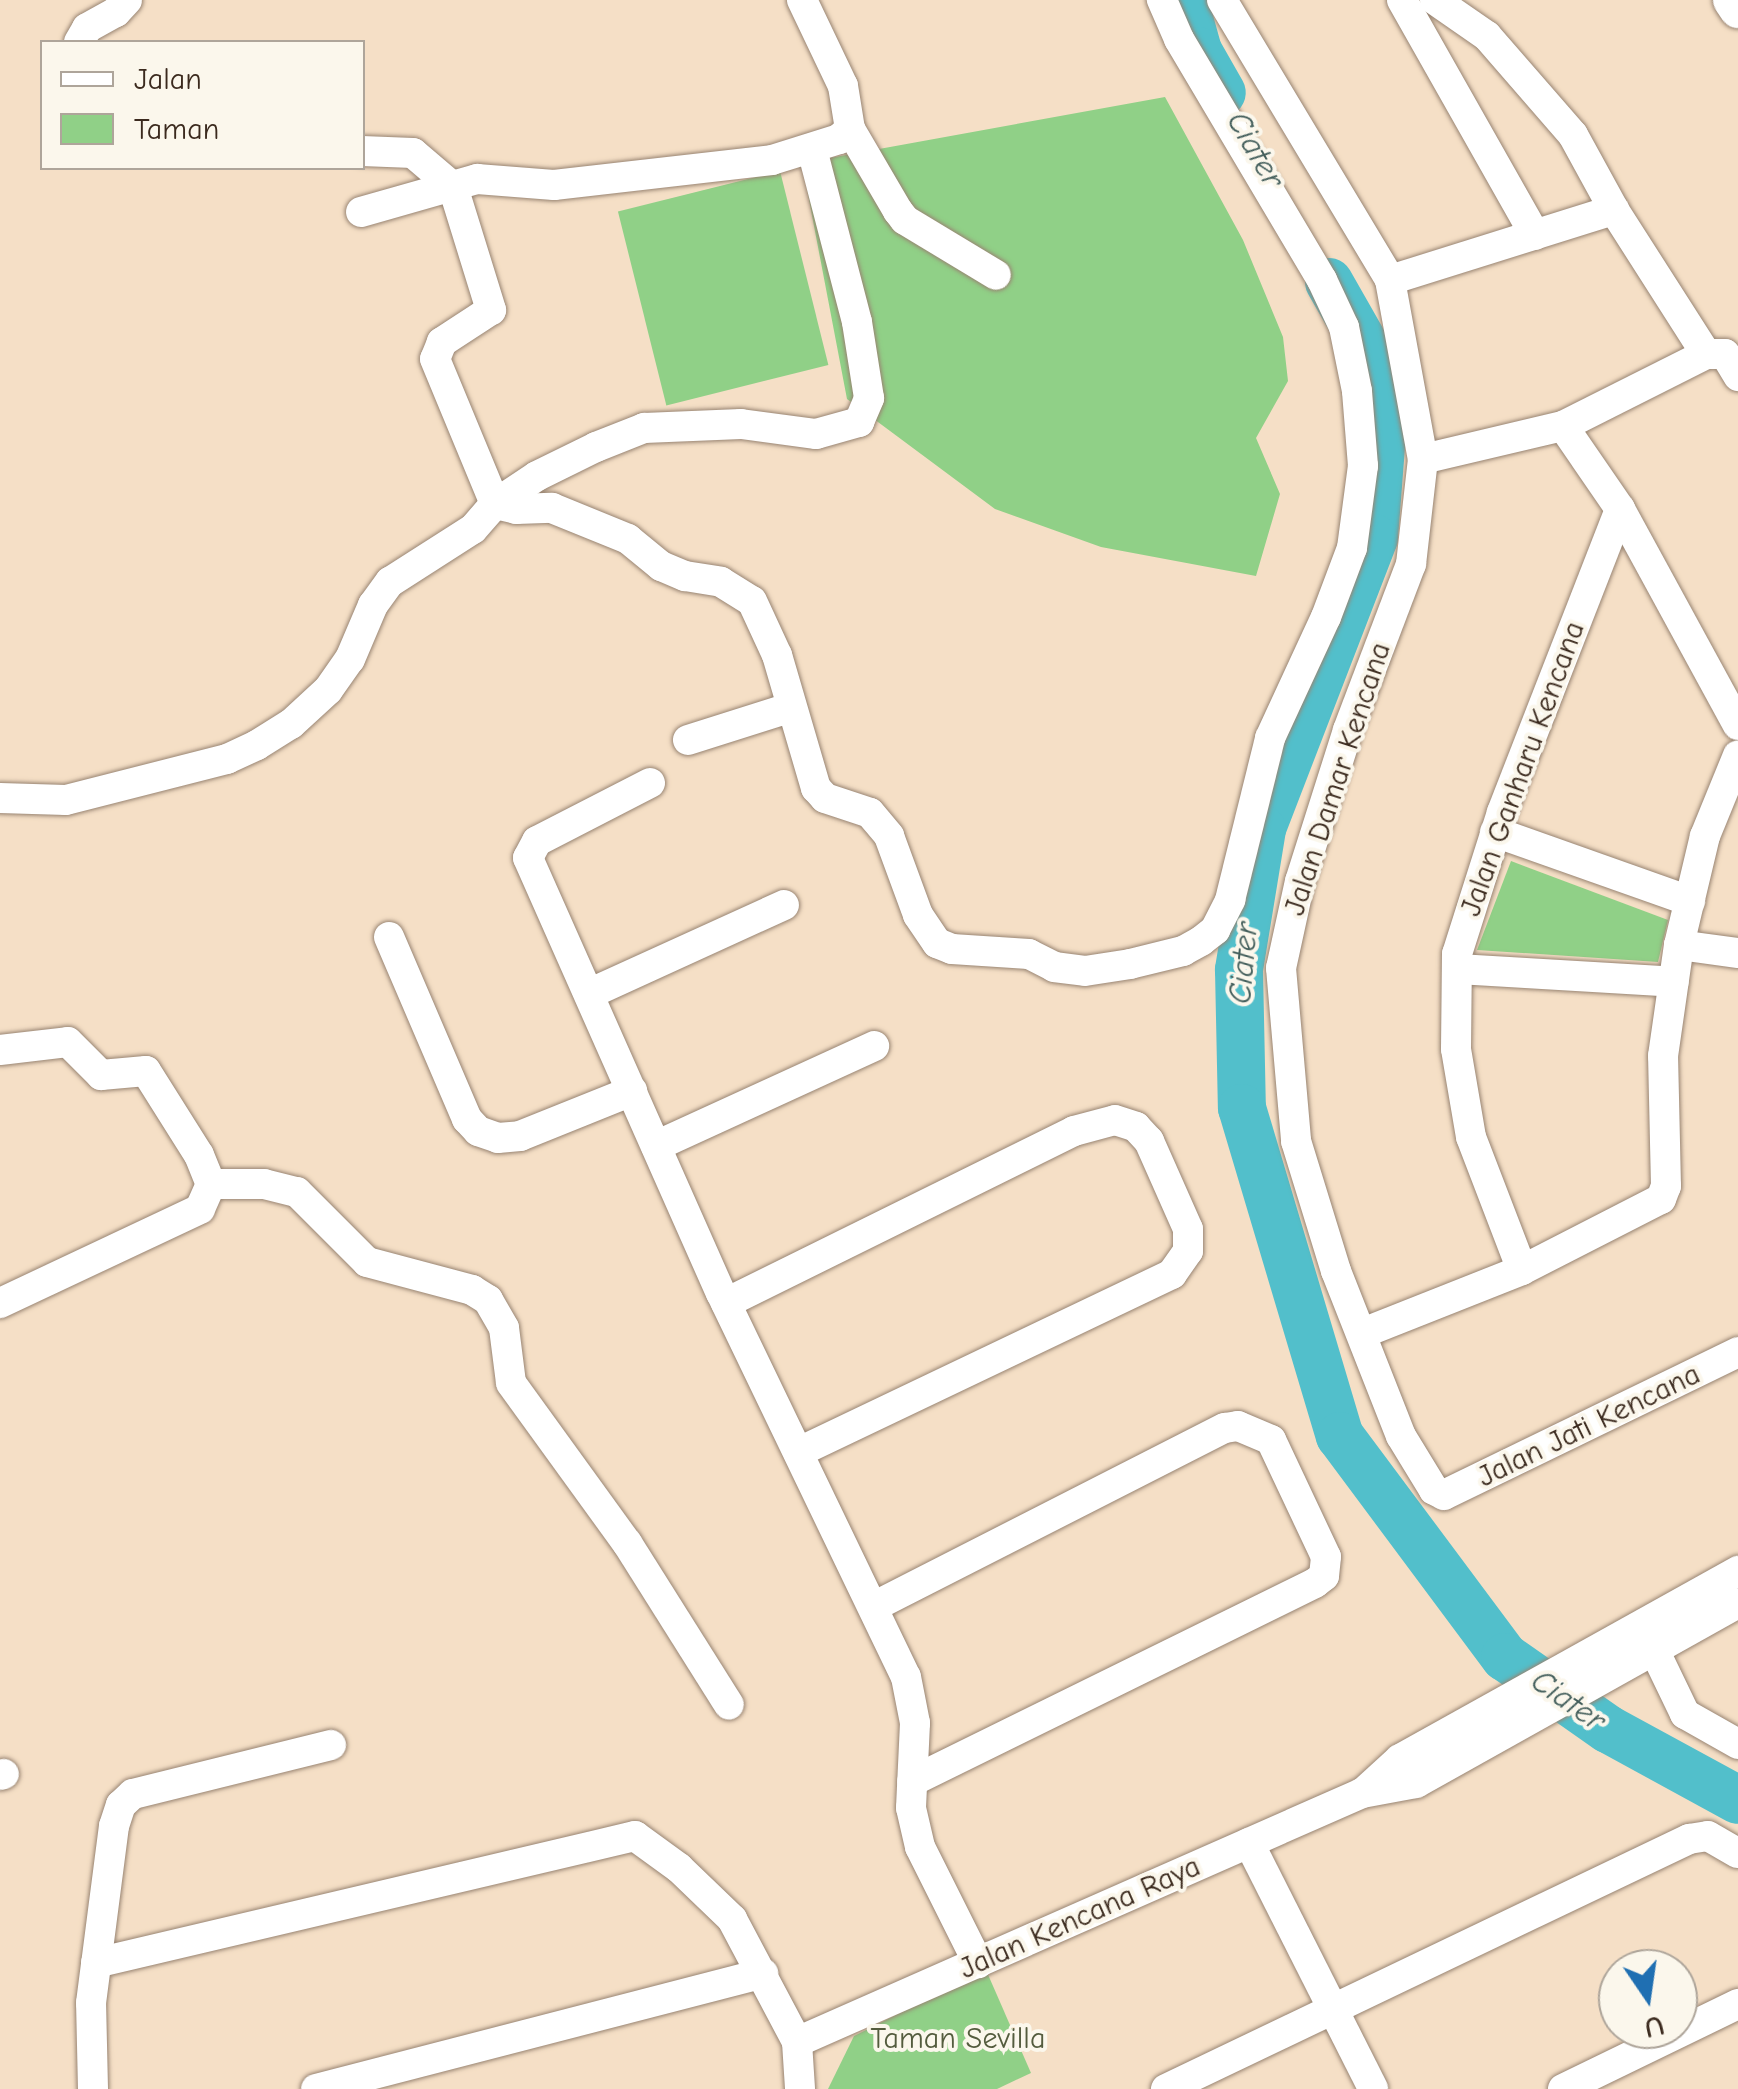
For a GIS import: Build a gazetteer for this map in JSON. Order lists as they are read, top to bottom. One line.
{"streets":{"street":["Jalan Ganharu Kencana","Jalan Damar Kencana","Jalan Jati Kencana","Jalan Kencana Raya"]},"crossings":[["Jalan Damar Kencana","Jalan Jati Kencana"]],"water":["Ciater"],"parks":["Taman Sevilla"],"legend":["Jalan","Taman"],"north":"bottom"}
